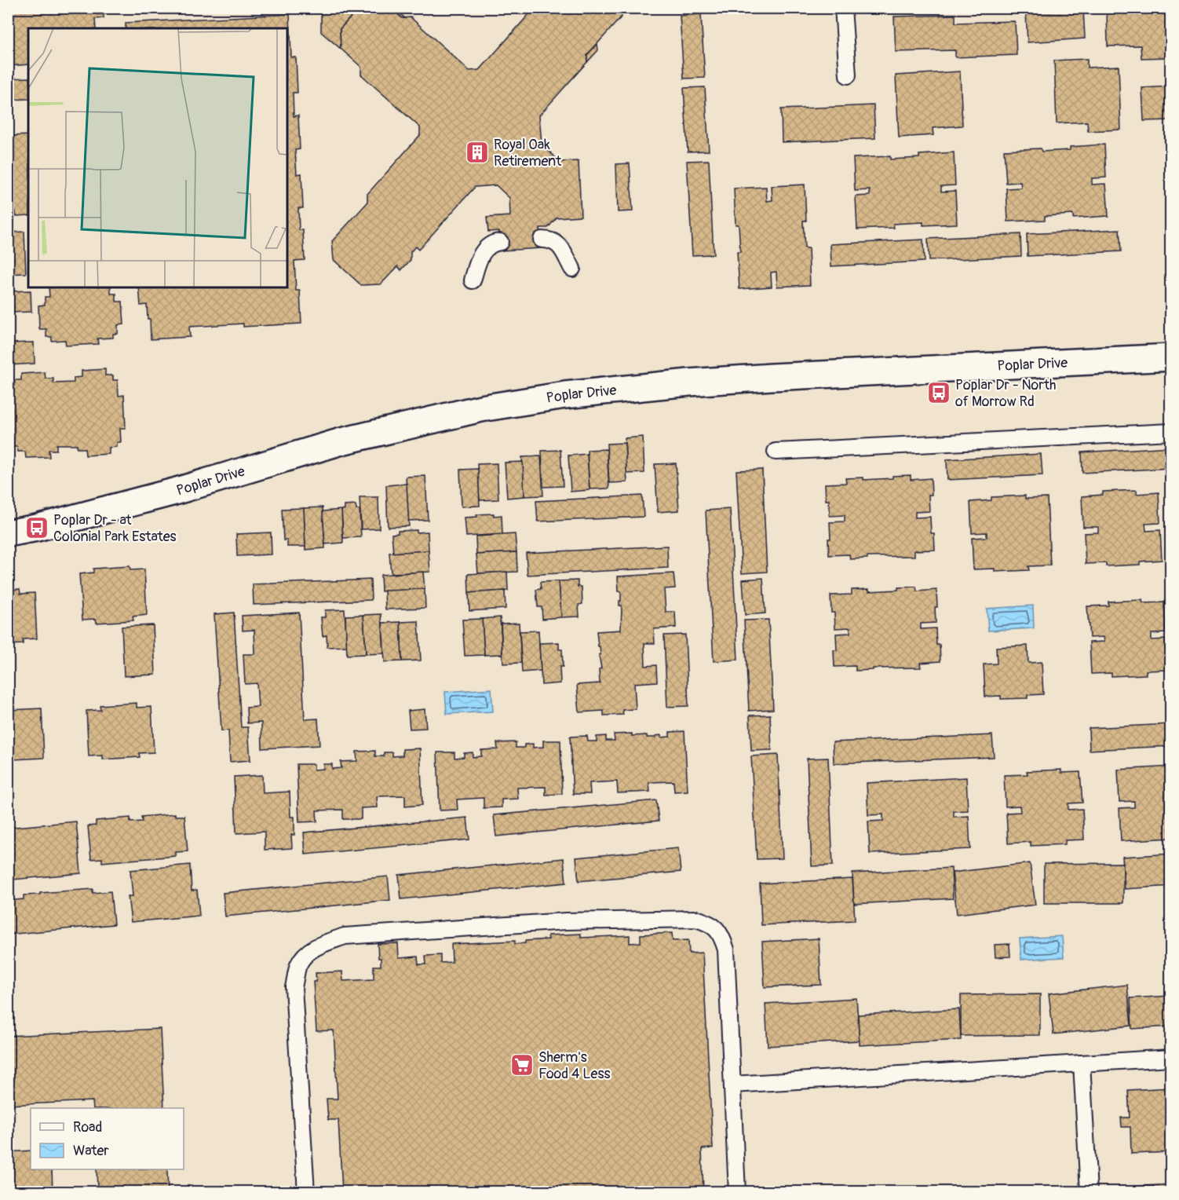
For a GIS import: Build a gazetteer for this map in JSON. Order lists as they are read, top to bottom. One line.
{"streets":{"main road":["Poplar Drive"]},"places":{"building":["Royal Oak Retirement"],"bus stop":["Poplar Dr - North of Morrow Rd","Poplar Dr - at Colonial Park Estates"],"supermarket":["Sherm's Food 4 Less"]},"legend":["Road","Water"]}
